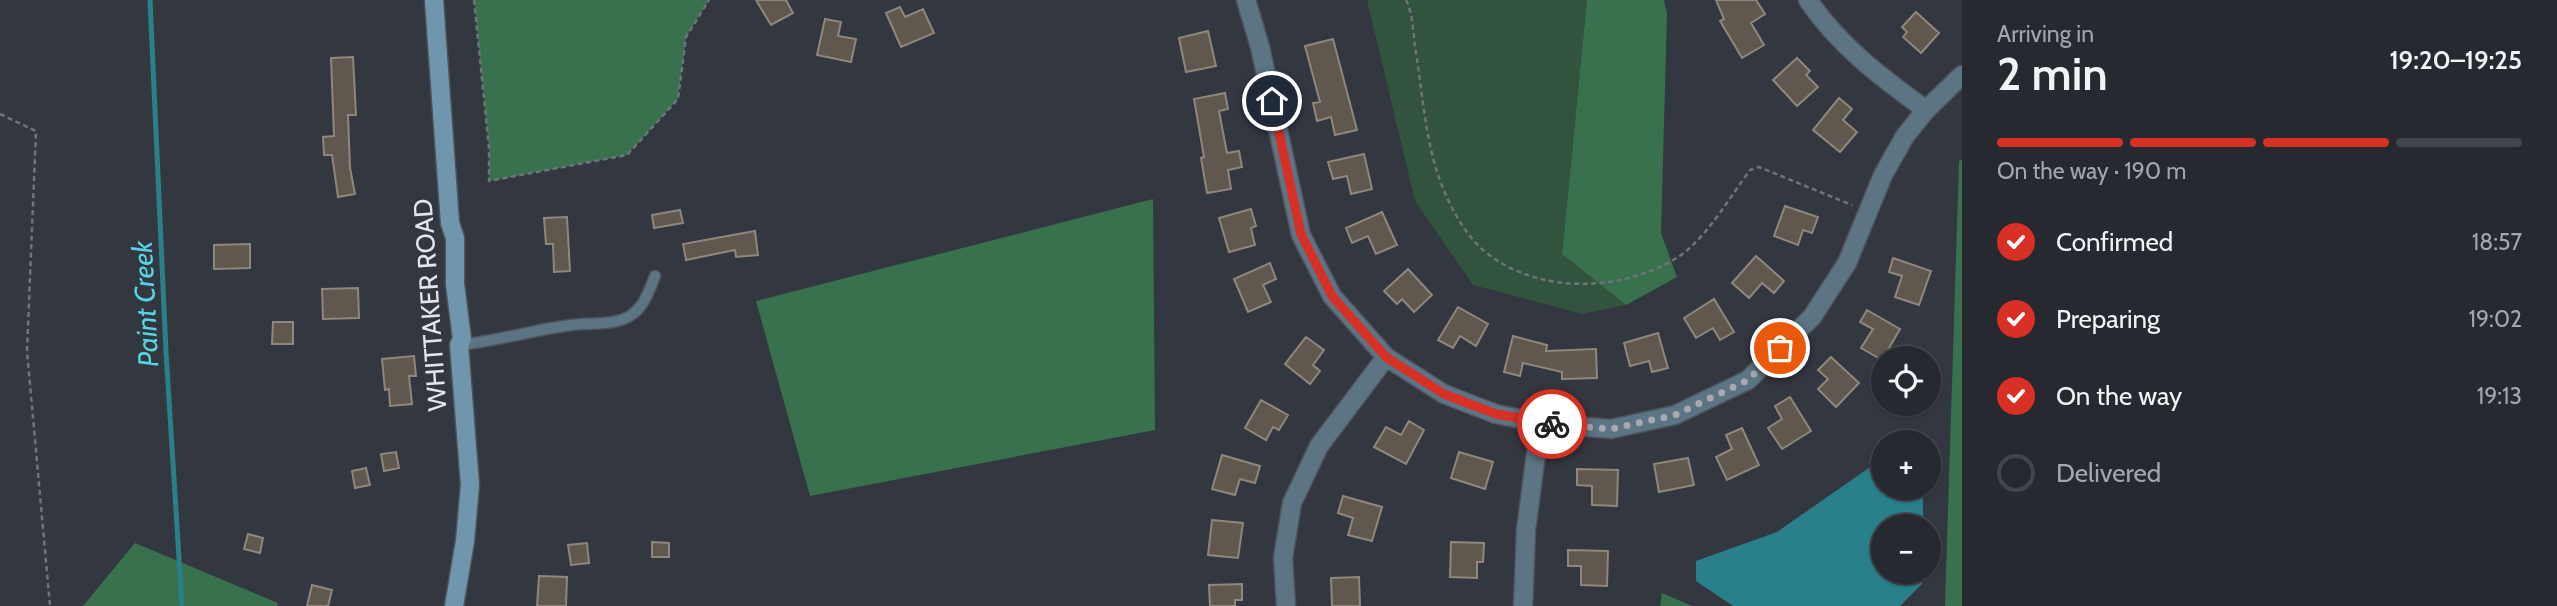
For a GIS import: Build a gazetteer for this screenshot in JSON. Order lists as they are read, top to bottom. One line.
{"streets":{"main road":["WHITTAKER ROAD"]},"water":["Paint Creek"],"page":{"heading":["2 min","Arriving in","19:20–19:25"],"bar":"On the way · 190 m","list":[["Confirmed","18:57"],["Preparing","19:02"],["On the way","19:13"],"Delivered"],"map_buttons":["+","−"]}}
